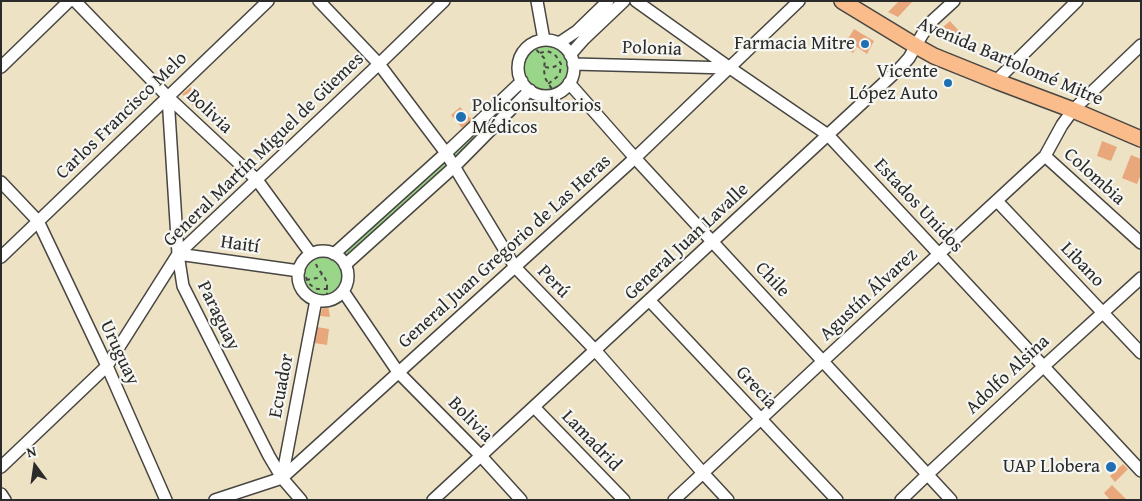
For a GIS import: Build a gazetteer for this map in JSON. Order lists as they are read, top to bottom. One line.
{"streets":{"main road":["Avenida Bartolomé Mitre"],"street":["Polonia","Bolivia","Carlos Francisco Melo","General Martín Miguel de Güemes","Colombia","Estados Unidos","General Juan Lavalle","Haití","General Juan Gregorio de Las Heras","Libano","Chile","Perú","Agustín Álvarez","Paraguay","Uruguay","Adolfo Alsina","Ecuador","Grecia","Lamadrid"]},"crossings":[["Polonia","Estados Unidos"],["Polonia","General Juan Gregorio de Las Heras"],["Avenida Bartolomé Mitre","General Juan Lavalle"],["Avenida Bartolomé Mitre","Agustín Álvarez"],["Bolivia","Carlos Francisco Melo"],["Bolivia","General Martín Miguel de Güemes"],["Bolivia","General Juan Lavalle"],["Bolivia","General Juan Gregorio de Las Heras"],["Bolivia","Paraguay"],["Carlos Francisco Melo","Paraguay"],["Carlos Francisco Melo","Uruguay"],["General Martín Miguel de Güemes","Haití"],["General Martín Miguel de Güemes","Perú"],["General Martín Miguel de Güemes","Paraguay"],["General Martín Miguel de Güemes","Uruguay"],["Colombia","Agustín Álvarez"],["Estados Unidos","General Juan Lavalle"],["Estados Unidos","General Juan Gregorio de Las Heras"],["Estados Unidos","Agustín Álvarez"],["Estados Unidos","Adolfo Alsina"],["General Juan Lavalle","Chile"],["General Juan Lavalle","Perú"],["General Juan Lavalle","Grecia"],["General Juan Lavalle","Lamadrid"],["Haití","Paraguay"],["General Juan Gregorio de Las Heras","Chile"],["General Juan Gregorio de Las Heras","Perú"],["General Juan Gregorio de Las Heras","Paraguay"],["General Juan Gregorio de Las Heras","Ecuador"],["Libano","Agustín Álvarez"],["Libano","Adolfo Alsina"],["Chile","Agustín Álvarez"],["Chile","Adolfo Alsina"],["Perú","Agustín Álvarez"],["Agustín Álvarez","Grecia"],["Paraguay","Ecuador"]],"places":["Farmacia Mitre","Vicente López Auto","Policonsultorios Médicos","UAP Llobera"],"north":"top"}
